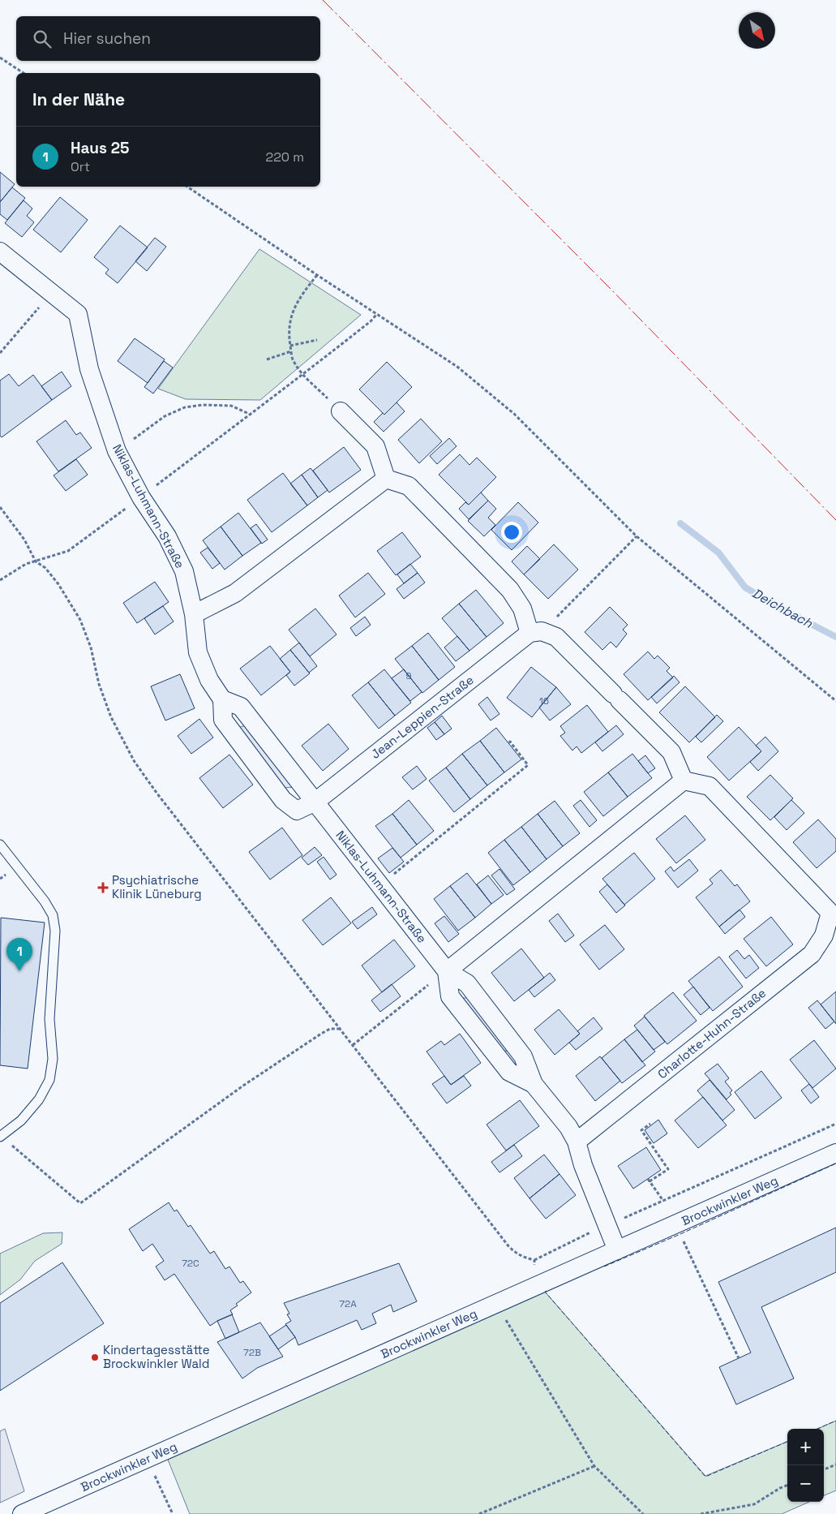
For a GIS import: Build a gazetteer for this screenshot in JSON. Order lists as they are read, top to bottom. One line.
{"streets":{"street":["Niklas-Luhmann-Straße","Jean-Leppien-Straße","Charlotte-Huhn-Straße","Brockwinkler Weg"]},"crossings":[["Niklas-Luhmann-Straße","Jean-Leppien-Straße"],["Niklas-Luhmann-Straße","Charlotte-Huhn-Straße"],["Niklas-Luhmann-Straße","Brockwinkler Weg"]],"water":["Deichbach"],"places":{"health":["Psychiatrische Klinik Lüneburg"],"other":["Kindertagesstätte Brockwinkler Wald"]},"house_numbers":["9","16","72C","72A","72B"],"north":"bottom right","page":{"search":"Hier suchen","heading":"In der Nähe","list":[{"mark":"1","name":"Haus 25","note":"Ort","value":"220 m"}],"pins":"1","map_buttons":["+","−"]}}
